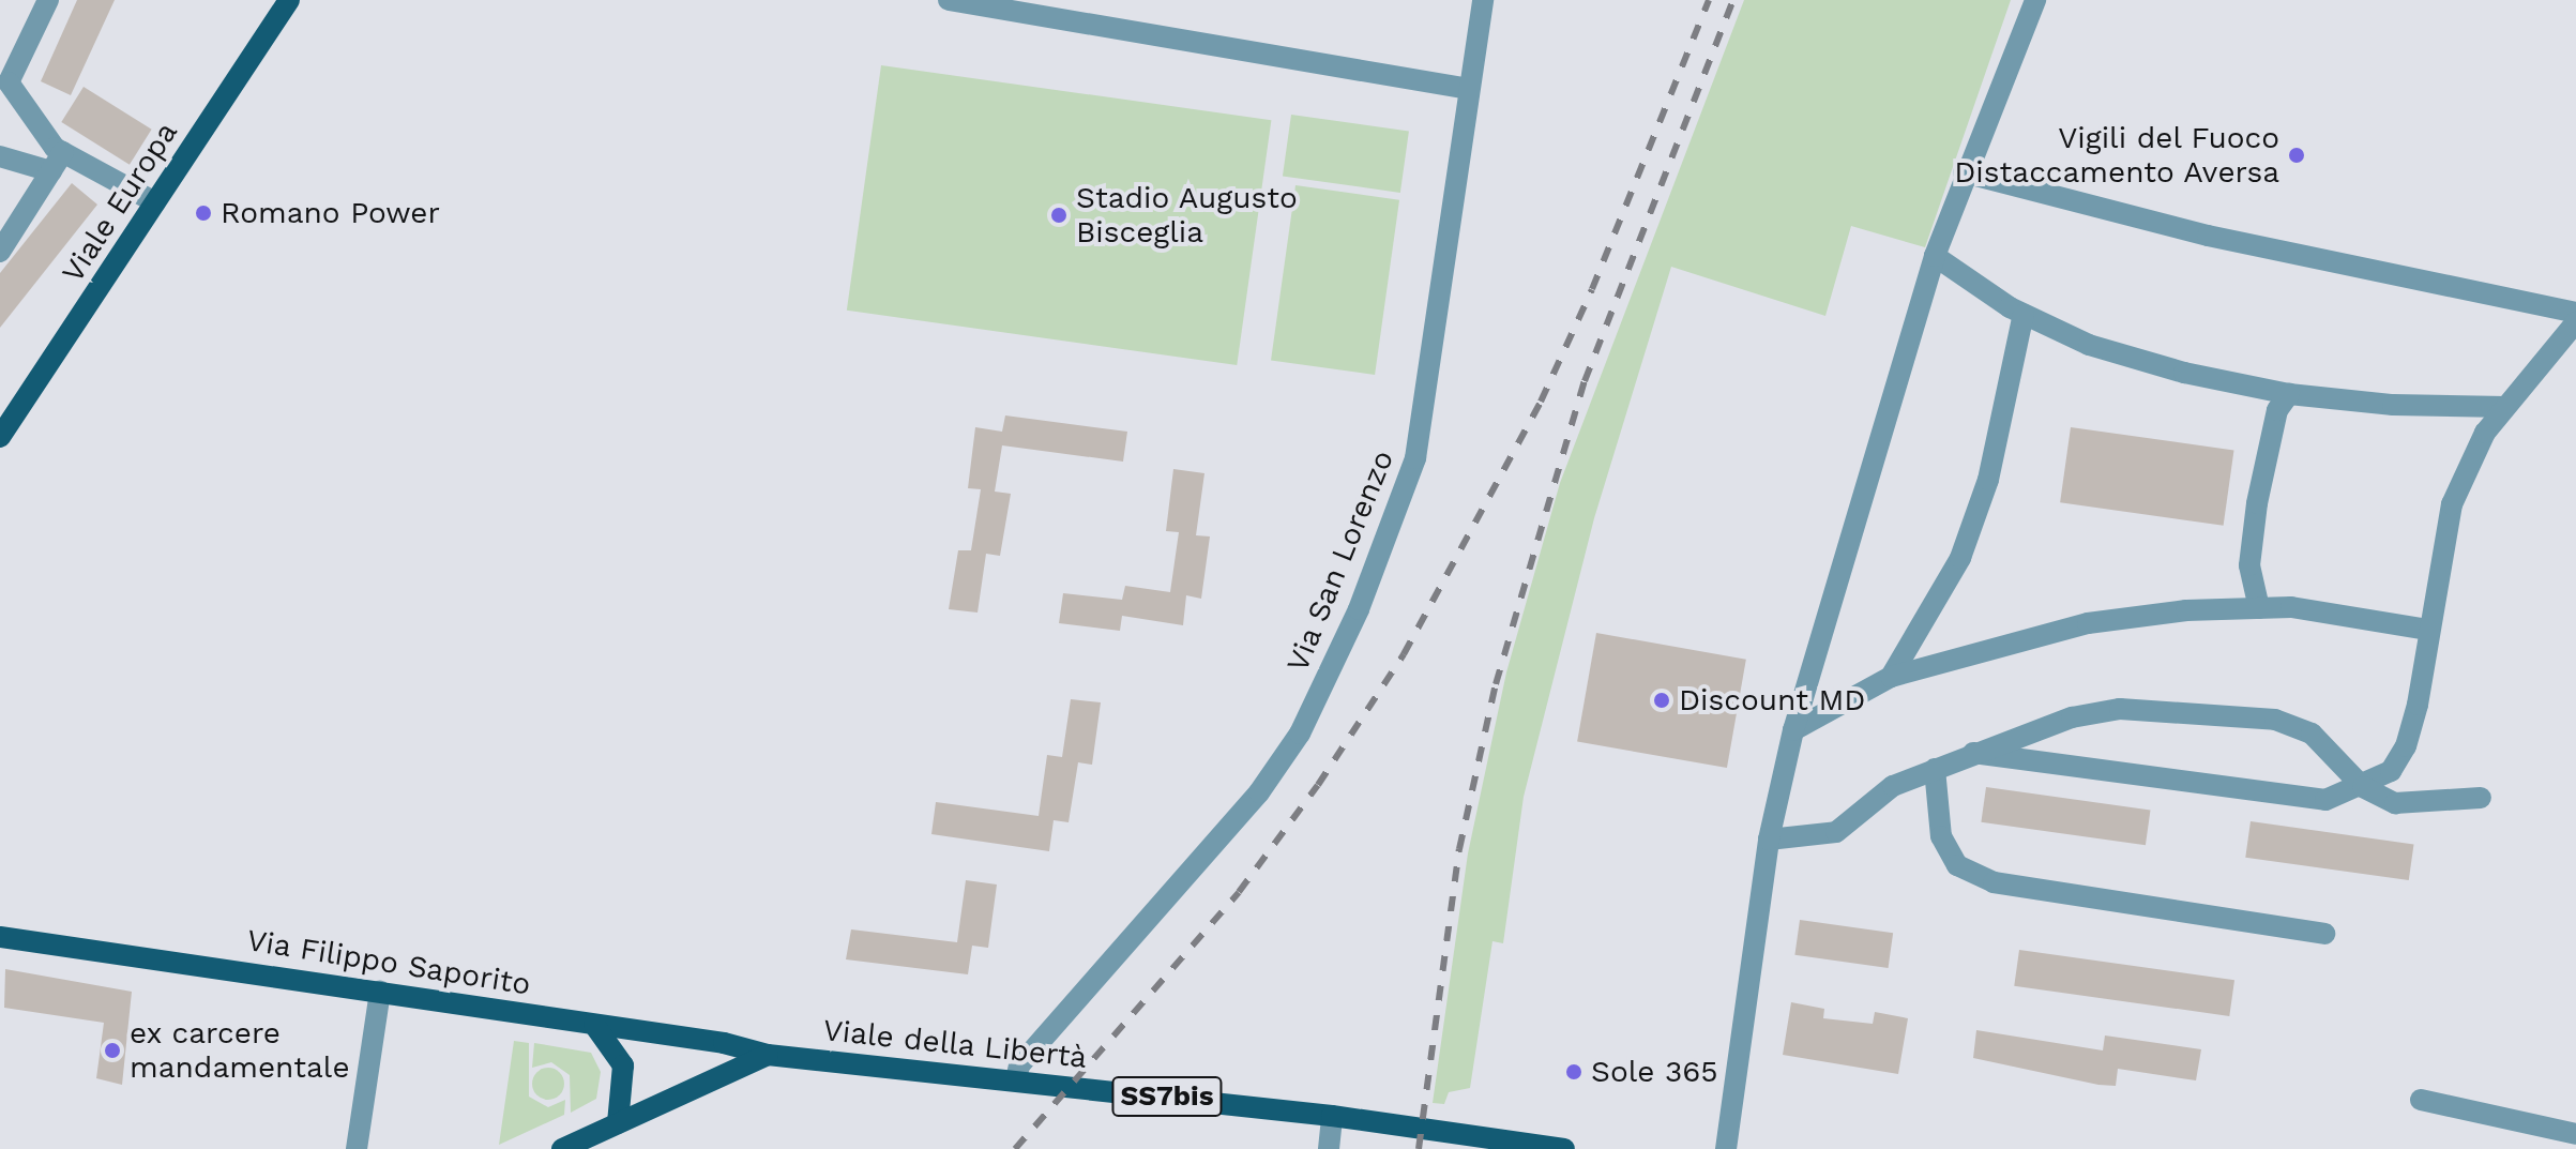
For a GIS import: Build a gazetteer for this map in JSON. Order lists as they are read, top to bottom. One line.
{"streets":{"main road":["Viale Europa","Via Filippo Saporito","Viale della Libertà","SS7bis"],"street":["Via San Lorenzo"]},"crossings":[["Via San Lorenzo","Viale della Libertà"],["Via Filippo Saporito","Viale della Libertà"]],"places":["Vigili del Fuoco Distaccamento Aversa","Romano Power","Stadio Augusto Bisceglia","Discount MD","ex carcere mandamentale","Sole 365"]}
